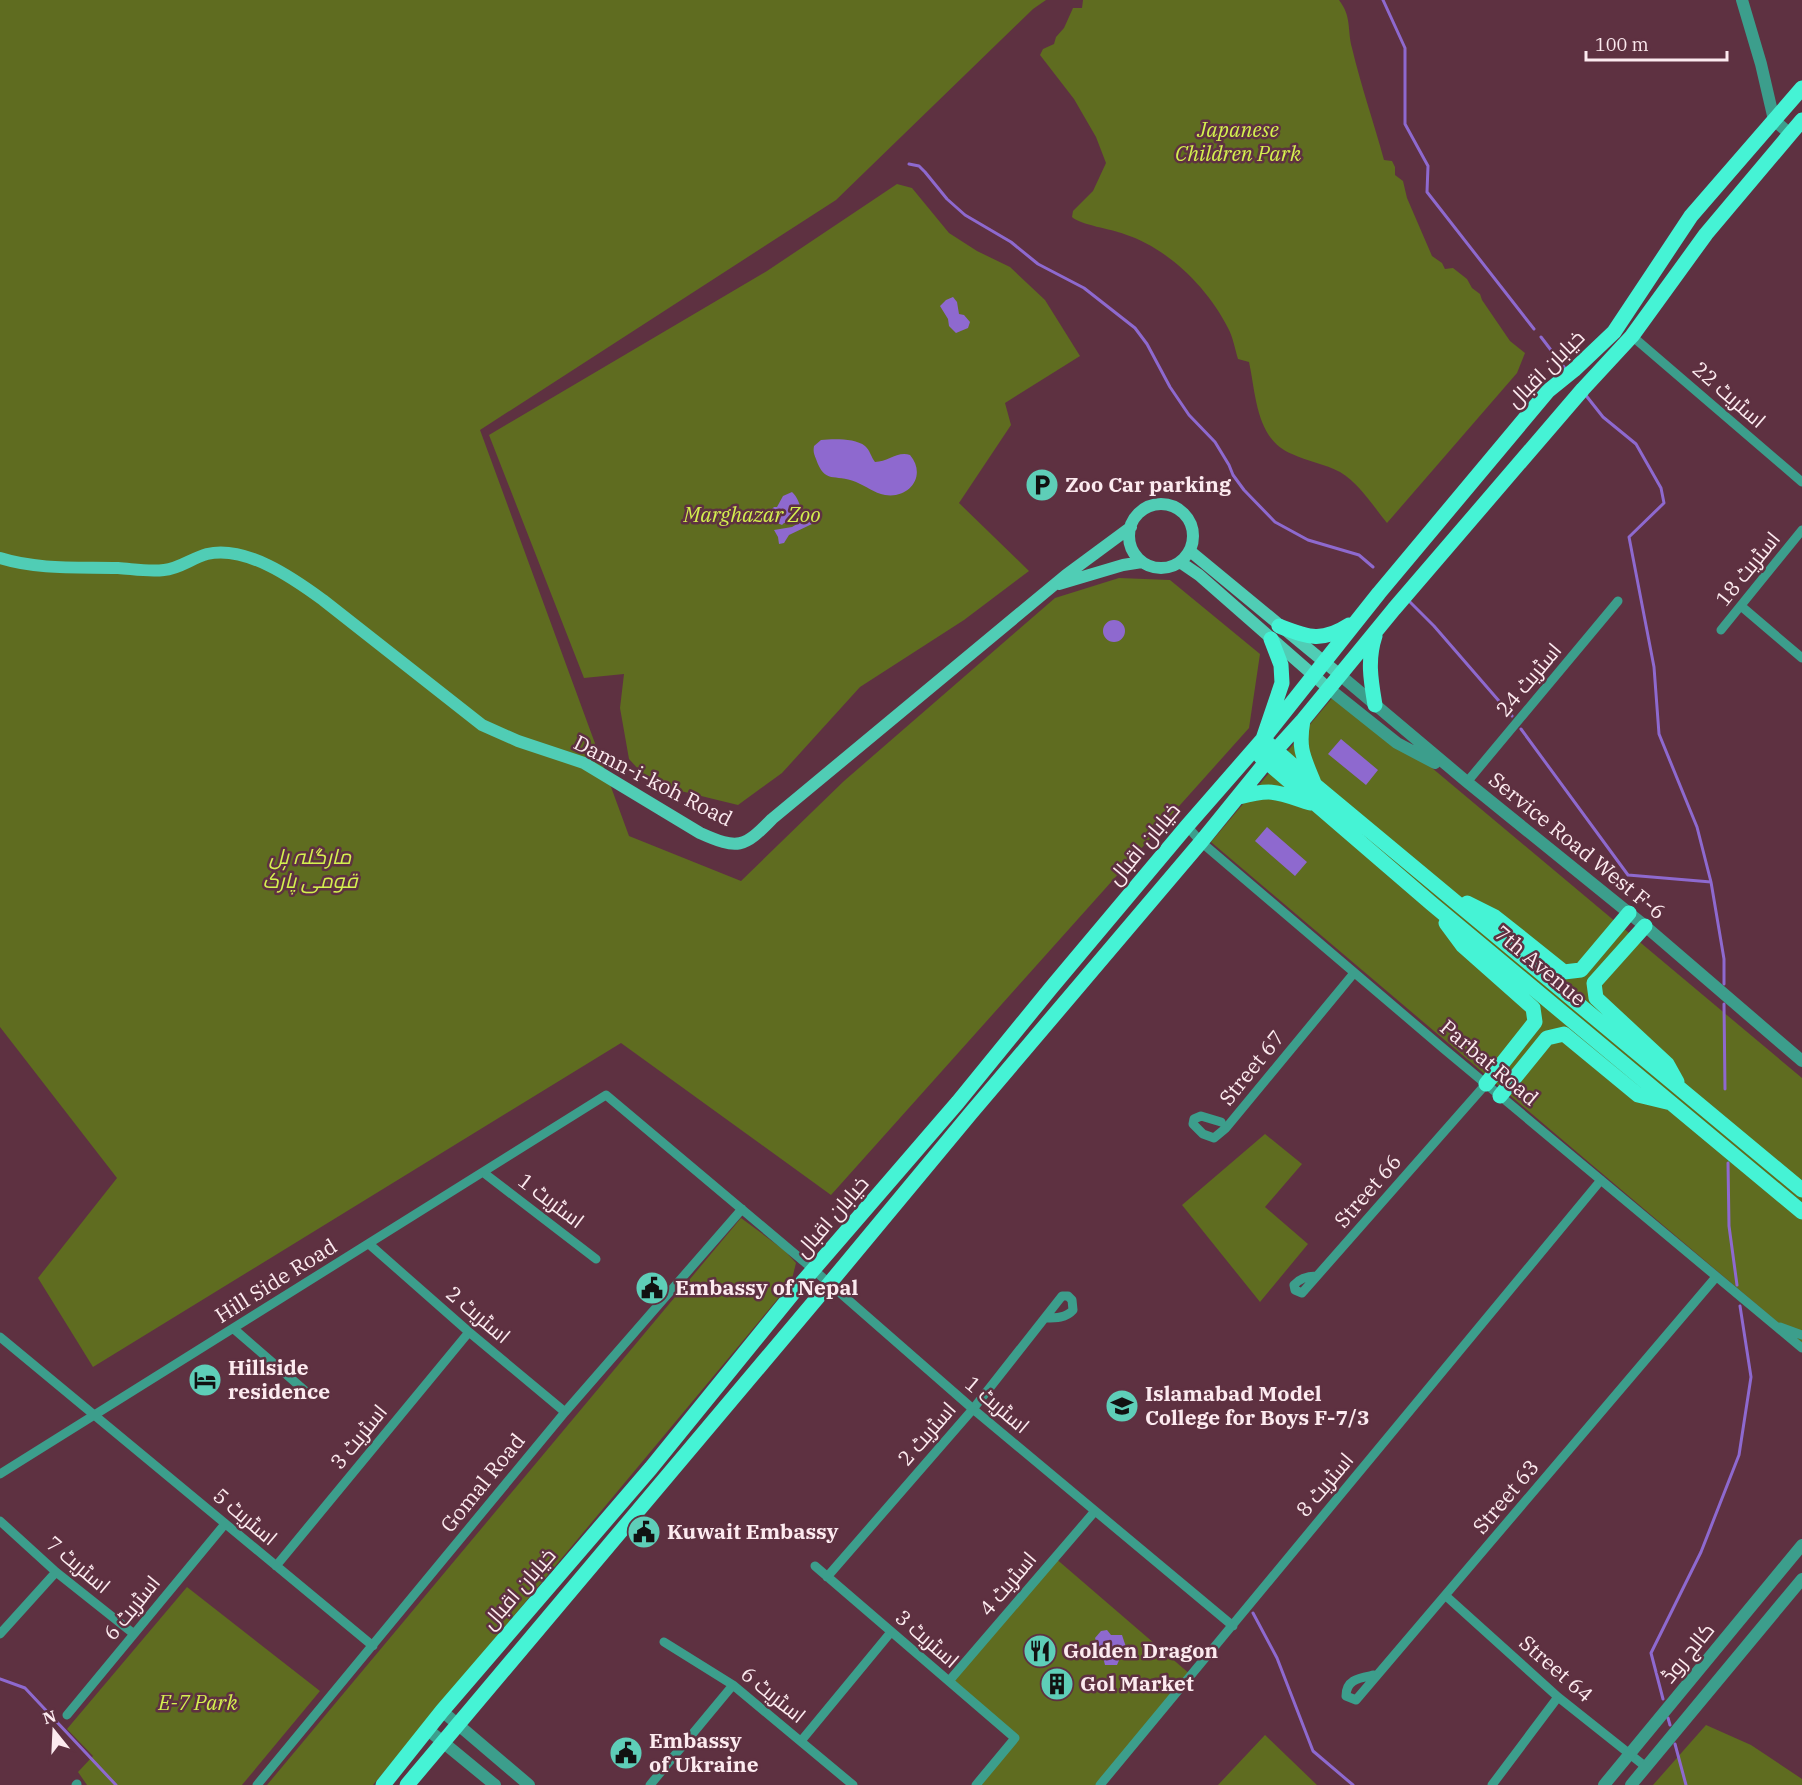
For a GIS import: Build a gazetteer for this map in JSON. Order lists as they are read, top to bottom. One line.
{"streets":{"main road":["خیابان اقبال","Damn-i-koh Road","Service Road West F-6","7th Avenue"],"street":["اسٹریٹ 22","اسٹریٹ 18","اسٹریٹ 24","Parbat Road","Street 67","Street 66","اسٹریٹ 1","Hill Side Road","اسٹریٹ 2","اسٹریٹ 3","Gomal Road","اسٹریٹ 8","Street 63","اسٹریٹ 5","اسٹریٹ 7","اسٹریٹ 4","اسٹریٹ 6","کالج روڈ","Street 64"]},"crossings":[["خیابان اقبال","اسٹریٹ 22"],["خیابان اقبال","Service Road West F-6"],["خیابان اقبال","7th Avenue"],["خیابان اقبال","Parbat Road"],["خیابان اقبال","اسٹریٹ 1"],["اسٹریٹ 24","Service Road West F-6"],["Parbat Road","Street 67"],["Parbat Road","Street 66"],["Parbat Road","اسٹریٹ 8"],["Parbat Road","Street 63"],["اسٹریٹ 1","Hill Side Road"],["اسٹریٹ 1","اسٹریٹ 2"],["اسٹریٹ 1","Gomal Road"],["اسٹریٹ 1","اسٹریٹ 8"],["اسٹریٹ 1","اسٹریٹ 4"],["Hill Side Road","اسٹریٹ 2"],["Hill Side Road","Gomal Road"],["Hill Side Road","اسٹریٹ 5"],["اسٹریٹ 2","اسٹریٹ 3"],["اسٹریٹ 2","Gomal Road"],["اسٹریٹ 3","اسٹریٹ 5"],["اسٹریٹ 3","اسٹریٹ 4"],["Gomal Road","اسٹریٹ 5"],["Street 63","Street 64"],["اسٹریٹ 5","اسٹریٹ 6"],["اسٹریٹ 7","اسٹریٹ 6"],["کالج روڈ","Street 64"]],"parks":["Japanese Children Park","Marghazar Zoo","مارگلہ ہل قومی پارک","E-7 Park"],"places":{"parking":["Zoo Car parking"],"public building":["Embassy of Nepal","Kuwait Embassy","Embassy of Ukraine"],"hotel":["Hillside residence"],"school or university":["Islamabad Model College for Boys F-7/3"],"restaurant":["Golden Dragon"],"building":["Gol Market"]},"scale_bar":"100 m","north":"top"}
